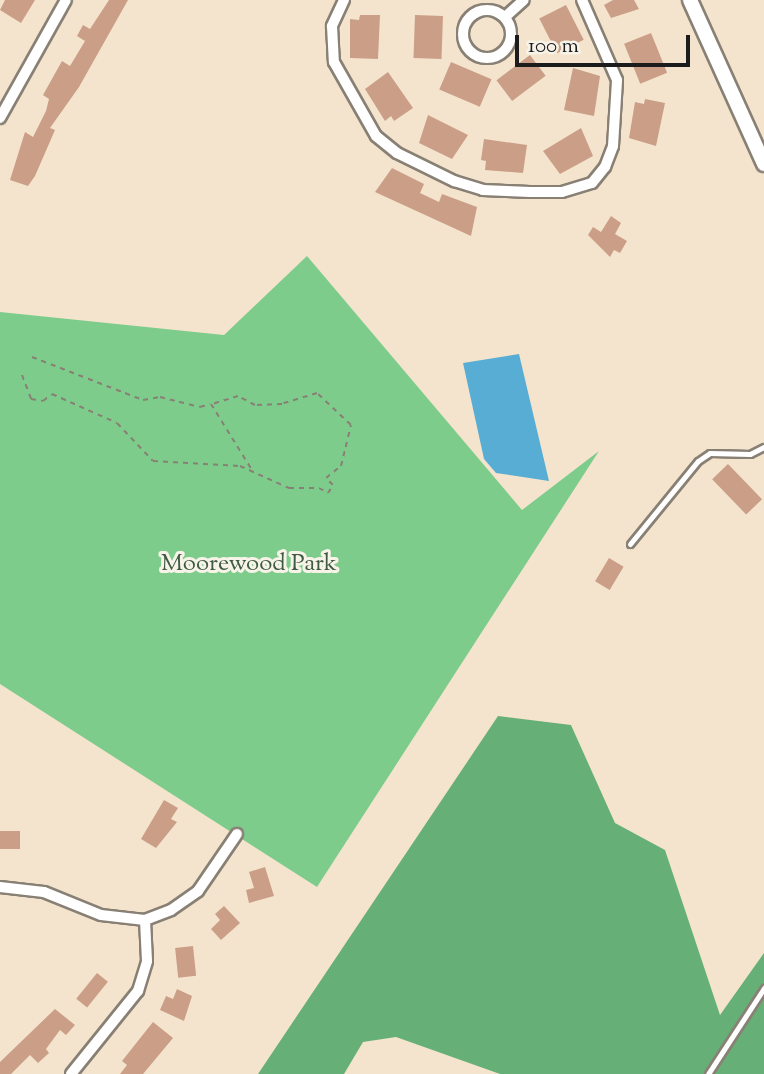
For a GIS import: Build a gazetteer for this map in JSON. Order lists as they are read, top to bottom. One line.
{"parks":["Moorewood Park"],"scale_bar":"100 m"}
